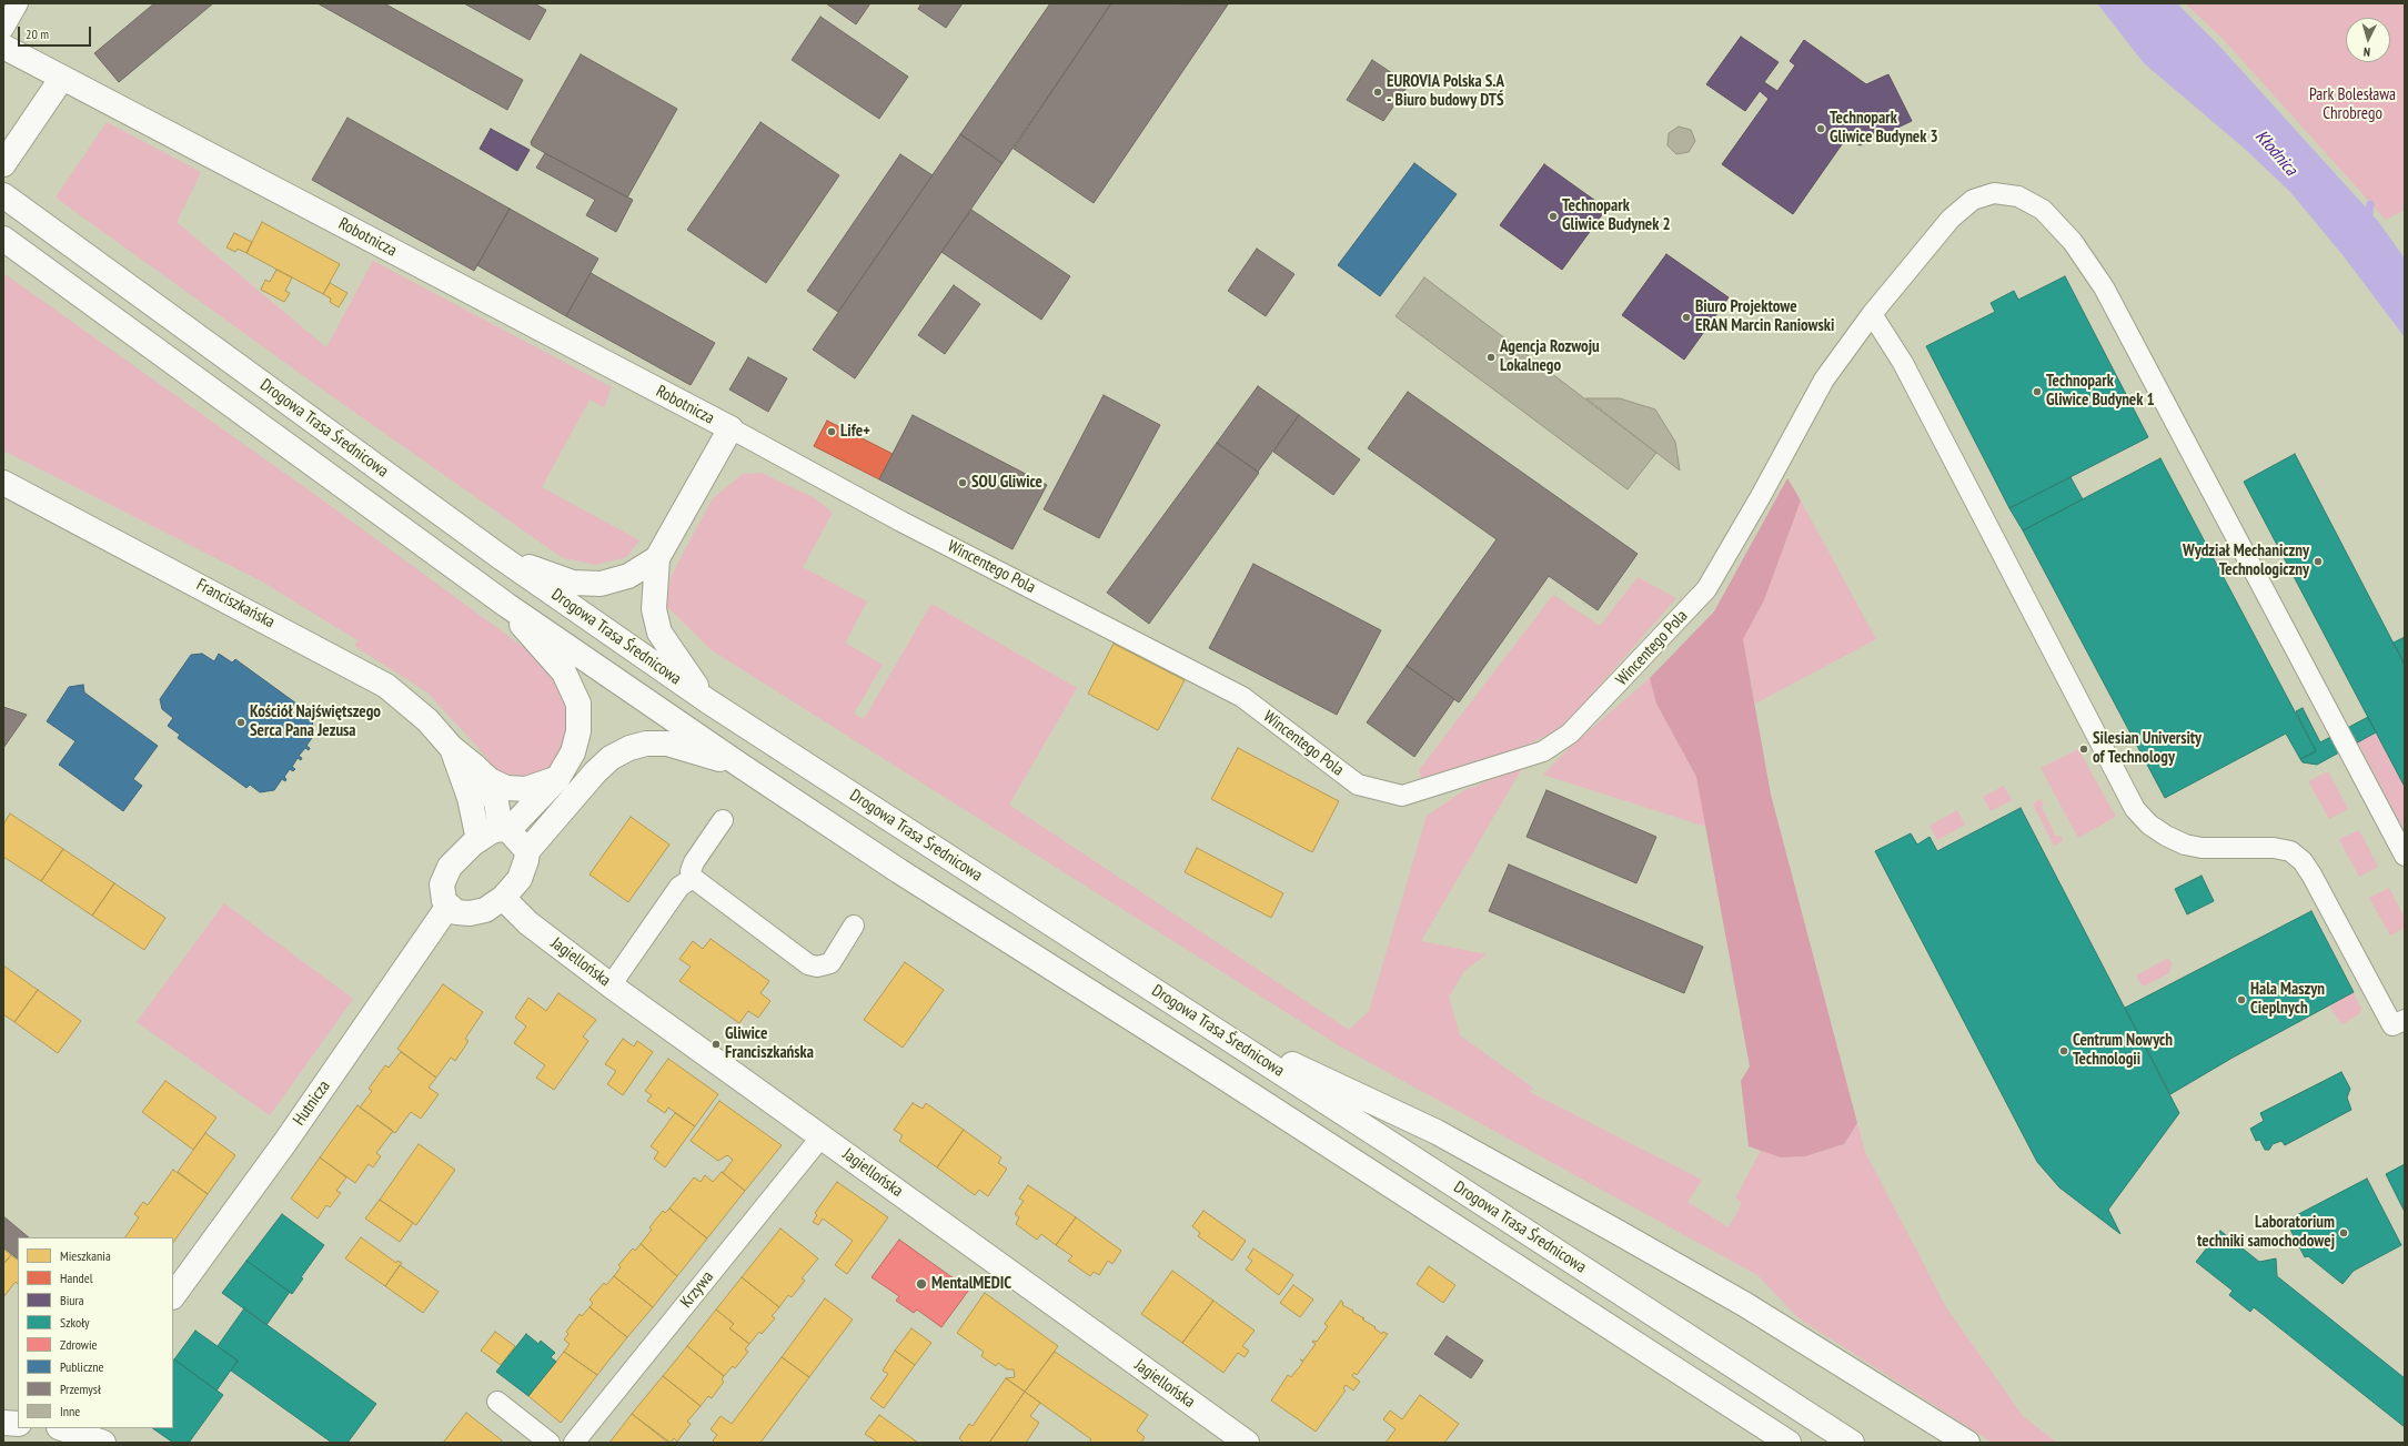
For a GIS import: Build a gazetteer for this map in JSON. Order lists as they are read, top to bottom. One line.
{"streets":{"main road":["Robotnicza","Drogowa Trasa Średnicowa","Franciszkańska","Jagiellońska","Hutnicza"],"street":["Wincentego Pola","Krzywa"]},"crossings":[["Robotnicza","Wincentego Pola"],["Franciszkańska","Jagiellońska"],["Franciszkańska","Hutnicza"],["Jagiellońska","Hutnicza"],["Jagiellońska","Krzywa"]],"water":["Kłodnica"],"parks":["Park Bolesława Chrobrego"],"places":["EUROVIA Polska S.A - Biuro budowy DTŚ","Technopark Gliwice Budynek 3","Technopark Gliwice Budynek 2","Biuro Projektowe ERAN Marcin Raniowski","Agencja Rozwoju Lokalnego","Technopark Gliwice Budynek 1","Life+","SOU Gliwice","Wydział Mechaniczny Technologiczny","Kościół Najświętszego Serca Pana Jezusa","Silesian University of Technology","Hala Maszyn Cieplnych","Gliwice Franciszkańska","Centrum Nowych Technologii","Laboratorium techniki samochodowej","MentalMEDIC"],"legend":["Mieszkania","Handel","Biura","Szkoły","Zdrowie","Publiczne","Przemysł","Inne"],"scale_bar":"20 m","north":"bottom"}
